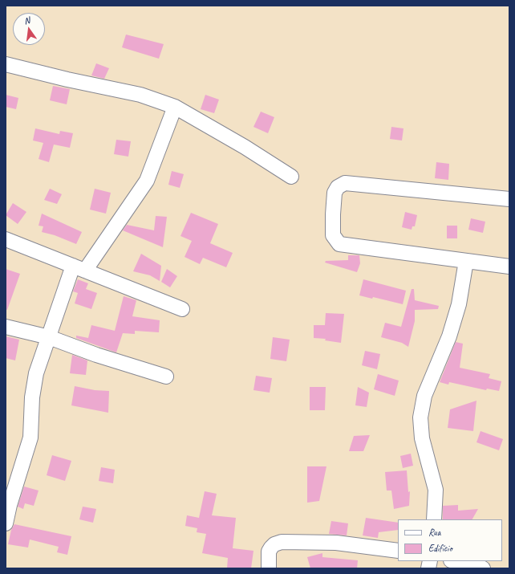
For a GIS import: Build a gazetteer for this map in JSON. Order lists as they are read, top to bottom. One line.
{"legend":["Rua","Edifício"],"north":"top"}
